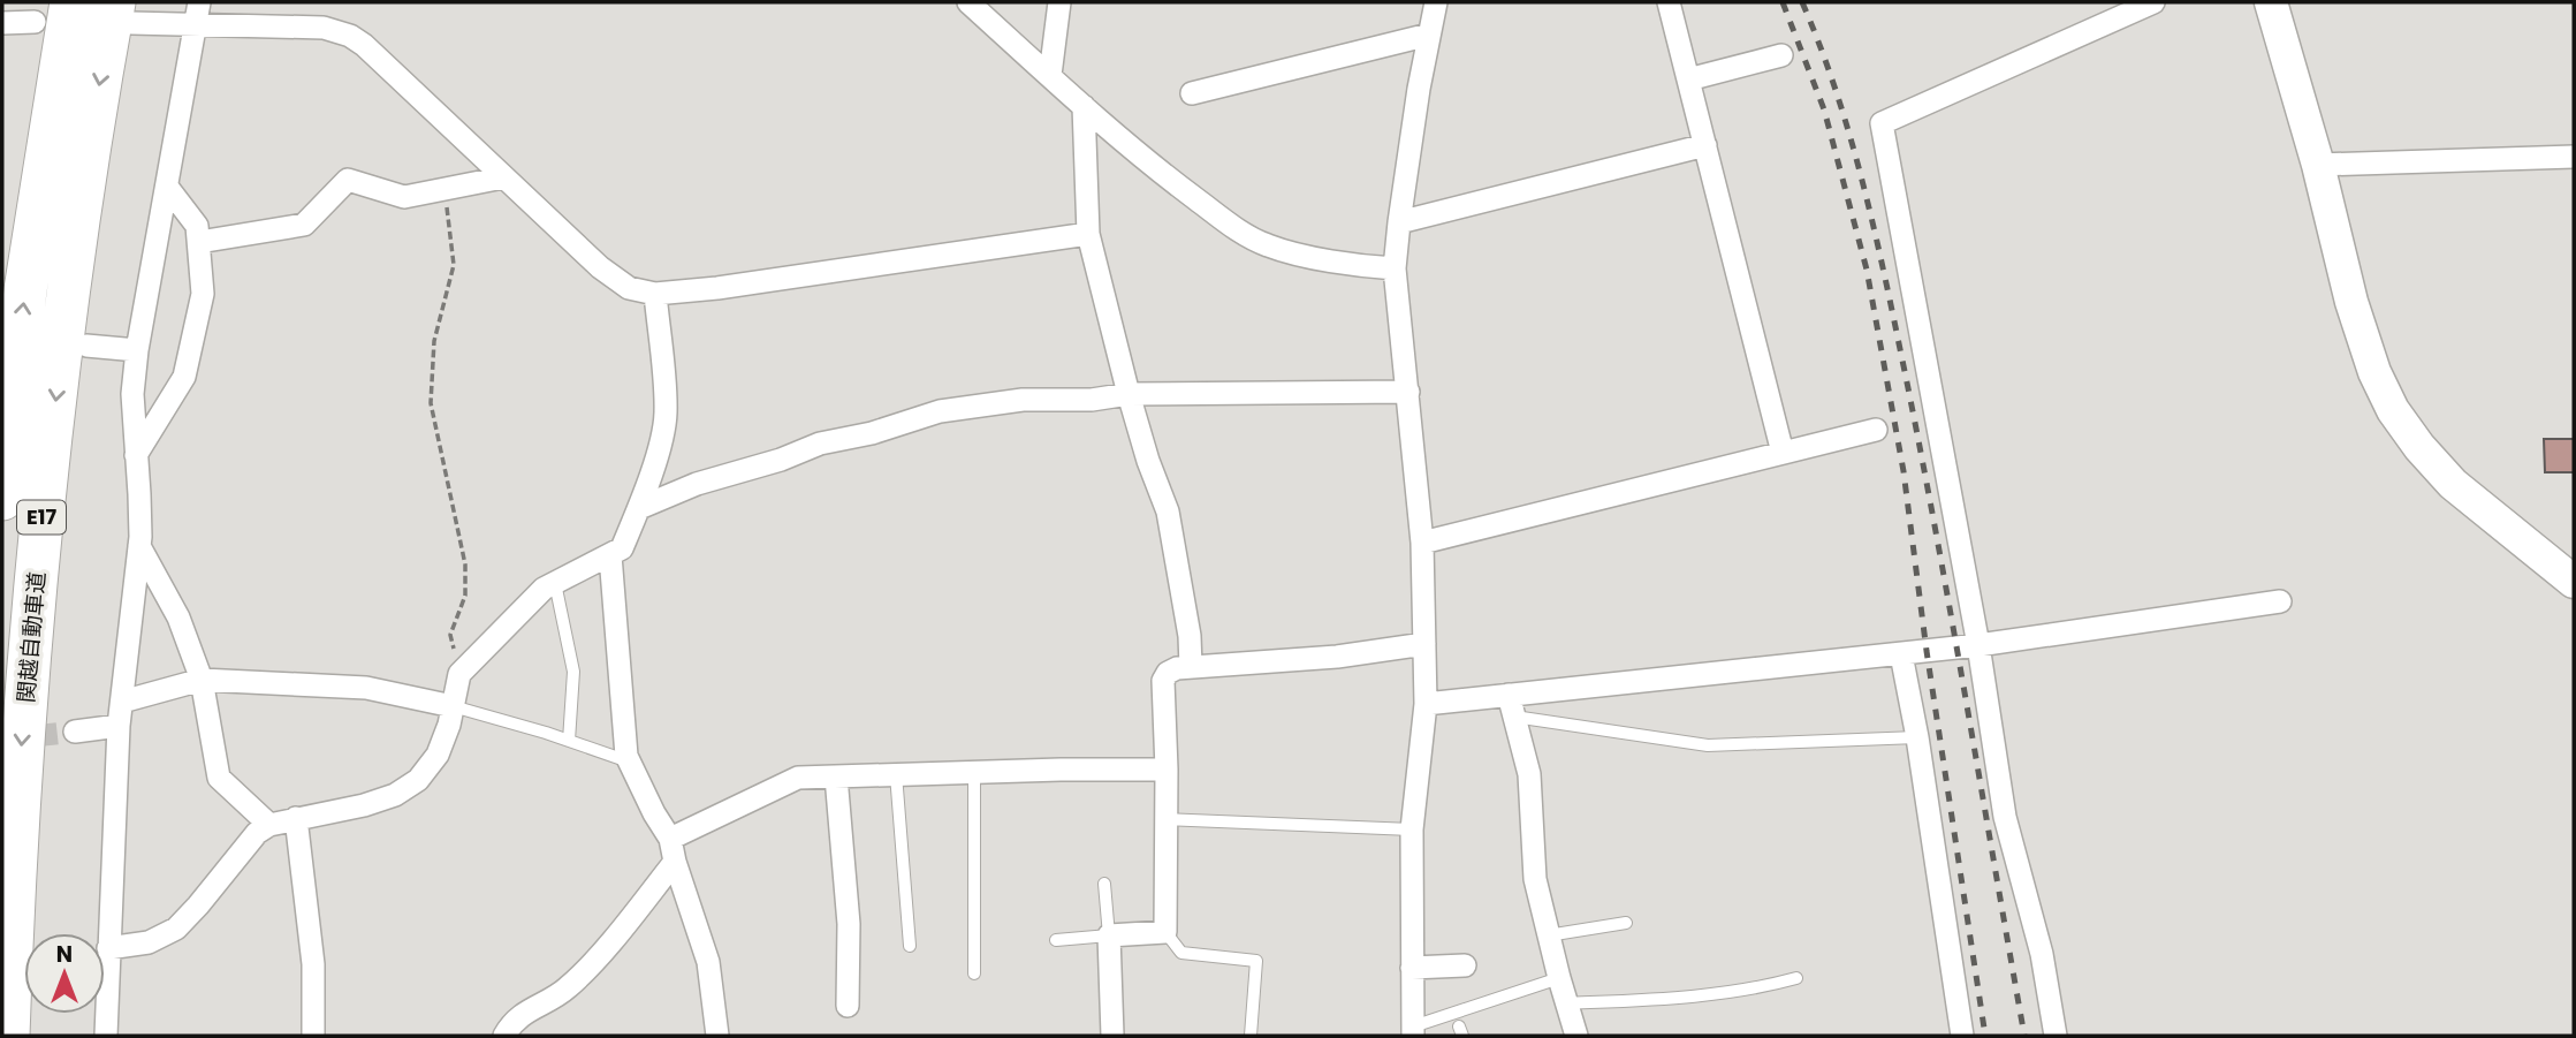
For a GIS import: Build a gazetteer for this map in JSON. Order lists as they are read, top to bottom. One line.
{"streets":{"highway":["E17","関越自動車道"]},"north":"top"}
